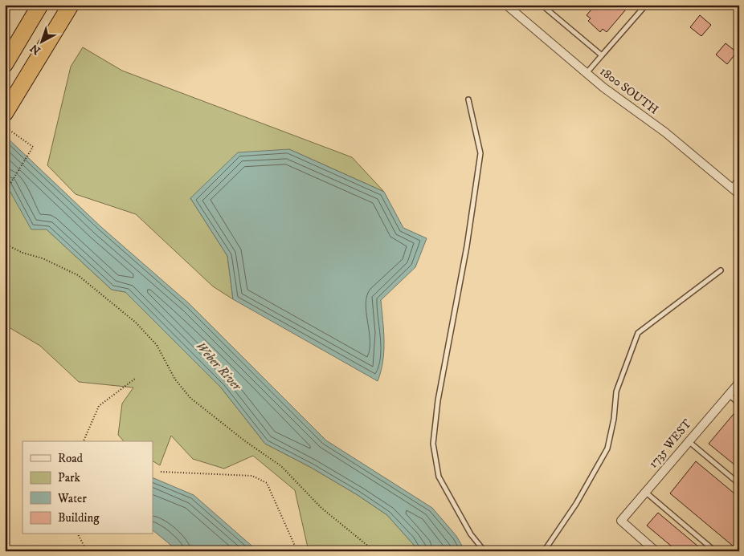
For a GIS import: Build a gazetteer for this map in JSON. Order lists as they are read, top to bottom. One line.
{"streets":{"street":["1800 SOUTH","1735 WEST"]},"water":["Weber River"],"legend":["Road","Park","Water","Building"],"north":"bottom left"}
